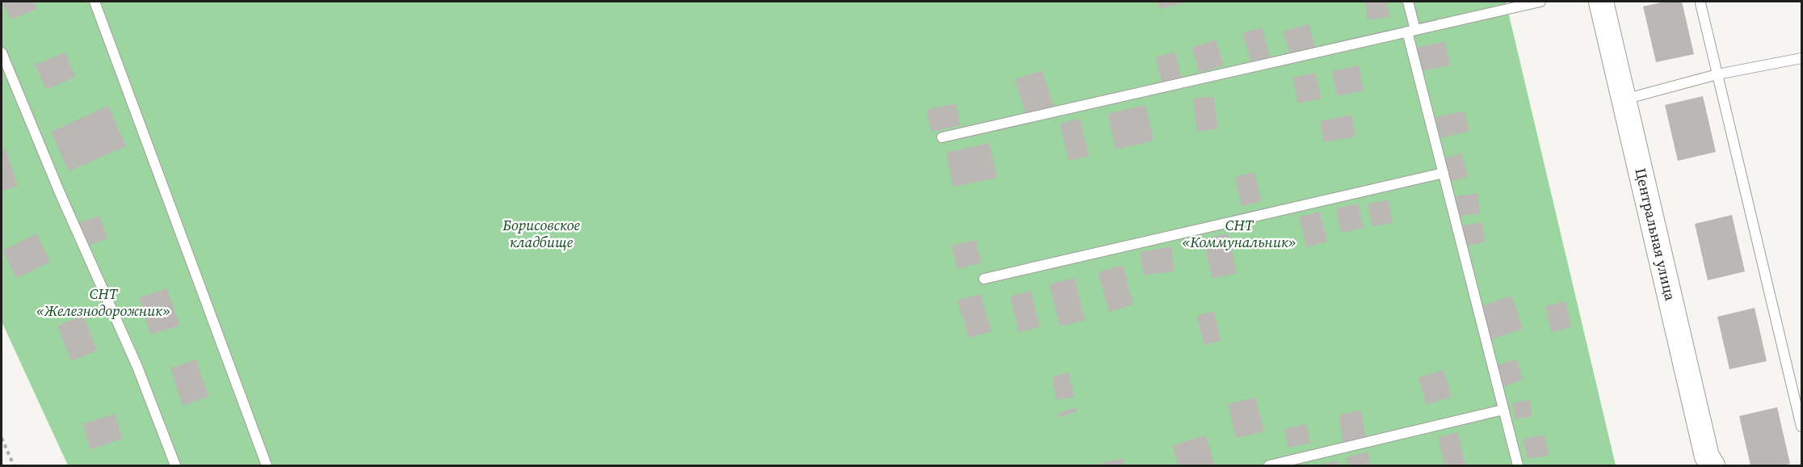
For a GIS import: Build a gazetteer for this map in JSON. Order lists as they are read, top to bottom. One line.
{"streets":{"street":["Центральная улица"]},"parks":["Борисовское кладбище","СНТ «Коммунальник»","СНТ «Железнодорожник»"]}
